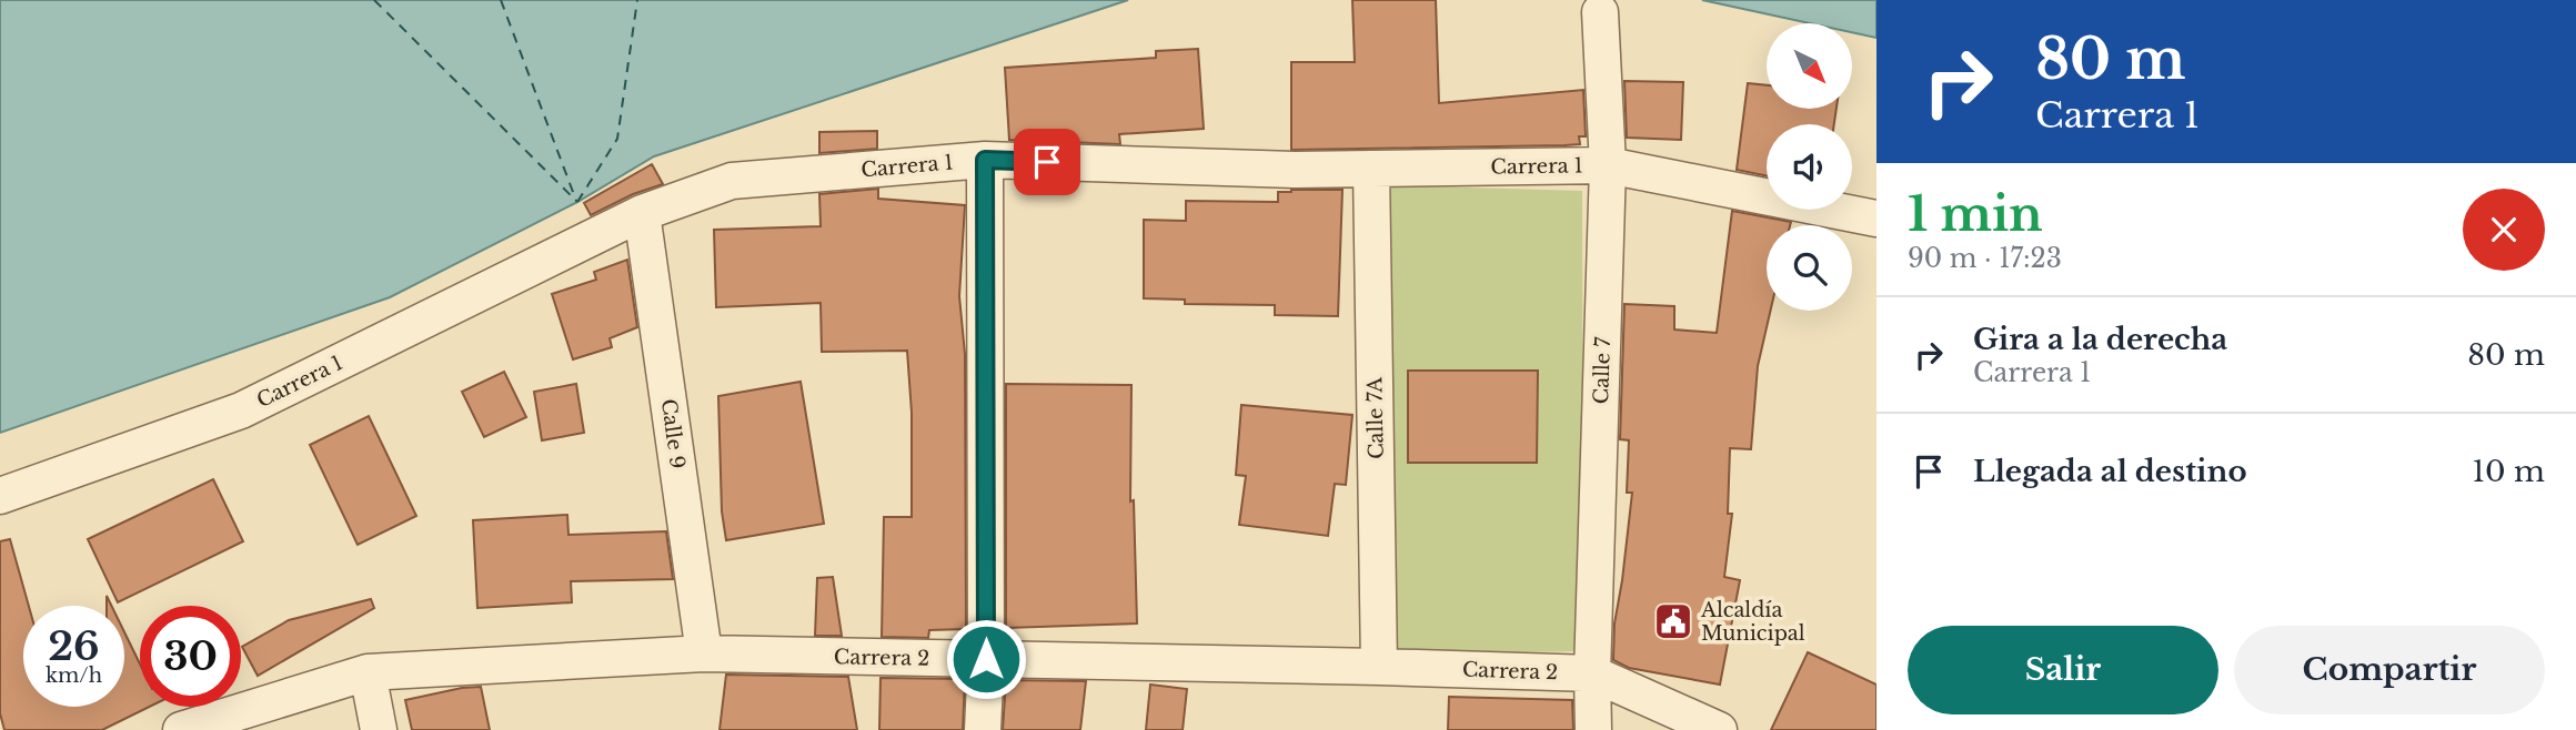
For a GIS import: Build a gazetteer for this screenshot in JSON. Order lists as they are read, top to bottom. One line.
{"streets":{"street":["Carrera 1","Calle 7","Calle 7A","Calle 9","Carrera 2"]},"crossings":[["Carrera 1","Calle 7"],["Carrera 1","Calle 7A"],["Carrera 1","Calle 9"],["Calle 7","Carrera 2"],["Calle 7A","Carrera 2"],["Calle 9","Carrera 2"]],"places":{"public building":["Alcaldía Municipal"]},"north":"bottom right","page":{"turn":["80 m","Carrera 1"],"heading":["1 min","90 m · 17:23"],"list":[{"name":"Gira a la derecha","note":"Carrera 1","value":"80 m"},{"name":"Llegada al destino","value":"10 m"}],"speed":"26 km/h","limit":"30","buttons":["Salir","Compartir"]}}
